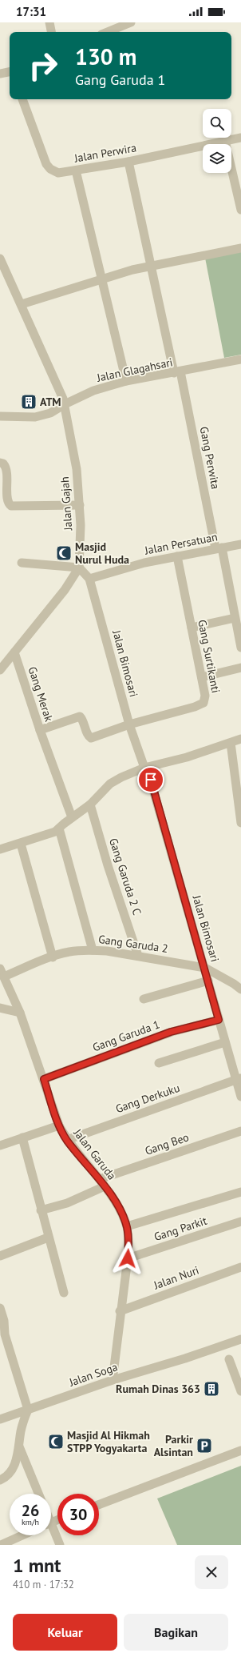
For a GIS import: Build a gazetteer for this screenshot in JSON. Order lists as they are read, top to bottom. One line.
{"streets":{"street":["Jalan Perwira","Jalan Glagahsari","Gang Perwita","Jalan Gajah","Jalan Persatuan","Gang Surtikanti","Jalan Bimosari","Gang Merak","Gang Garuda 2 C","Gang Garuda 2","Gang Garuda 1","Gang Derkuku","Gang Beo","Jalan Garuda","Gang Parkit","Jalan Nuri","Jalan Soga"]},"crossings":[["Jalan Perwira","Gang Perwita"],["Jalan Glagahsari","Gang Perwita"],["Jalan Glagahsari","Jalan Gajah"],["Gang Perwita","Jalan Persatuan"],["Jalan Gajah","Jalan Bimosari"],["Jalan Gajah","Gang Merak"],["Jalan Persatuan","Gang Surtikanti"],["Jalan Persatuan","Jalan Bimosari"],["Gang Surtikanti","Jalan Bimosari"],["Gang Surtikanti","Gang Merak"],["Jalan Bimosari","Gang Merak"],["Jalan Bimosari","Gang Garuda 2"],["Jalan Bimosari","Gang Garuda 1"],["Jalan Bimosari","Gang Derkuku"],["Gang Garuda 2 C","Gang Garuda 2"],["Gang Garuda 2","Jalan Garuda"],["Gang Garuda 1","Jalan Garuda"],["Gang Derkuku","Jalan Garuda"],["Gang Beo","Jalan Garuda"],["Jalan Garuda","Gang Parkit"],["Jalan Garuda","Jalan Nuri"],["Jalan Garuda","Jalan Soga"]],"places":{"building":["ATM","Rumah Dinas 363"],"mosque":["Masjid Nurul Huda","Masjid Al Hikmah STPP Yogyakarta"],"parking":["Parkir Alsintan"]},"page":{"status":"17:31","turn":["130 m","Gang Garuda 1"],"speed":"26 km/h","limit":"30","heading":["1 mnt","410 m · 17:32"],"buttons":["Keluar","Bagikan"]}}
